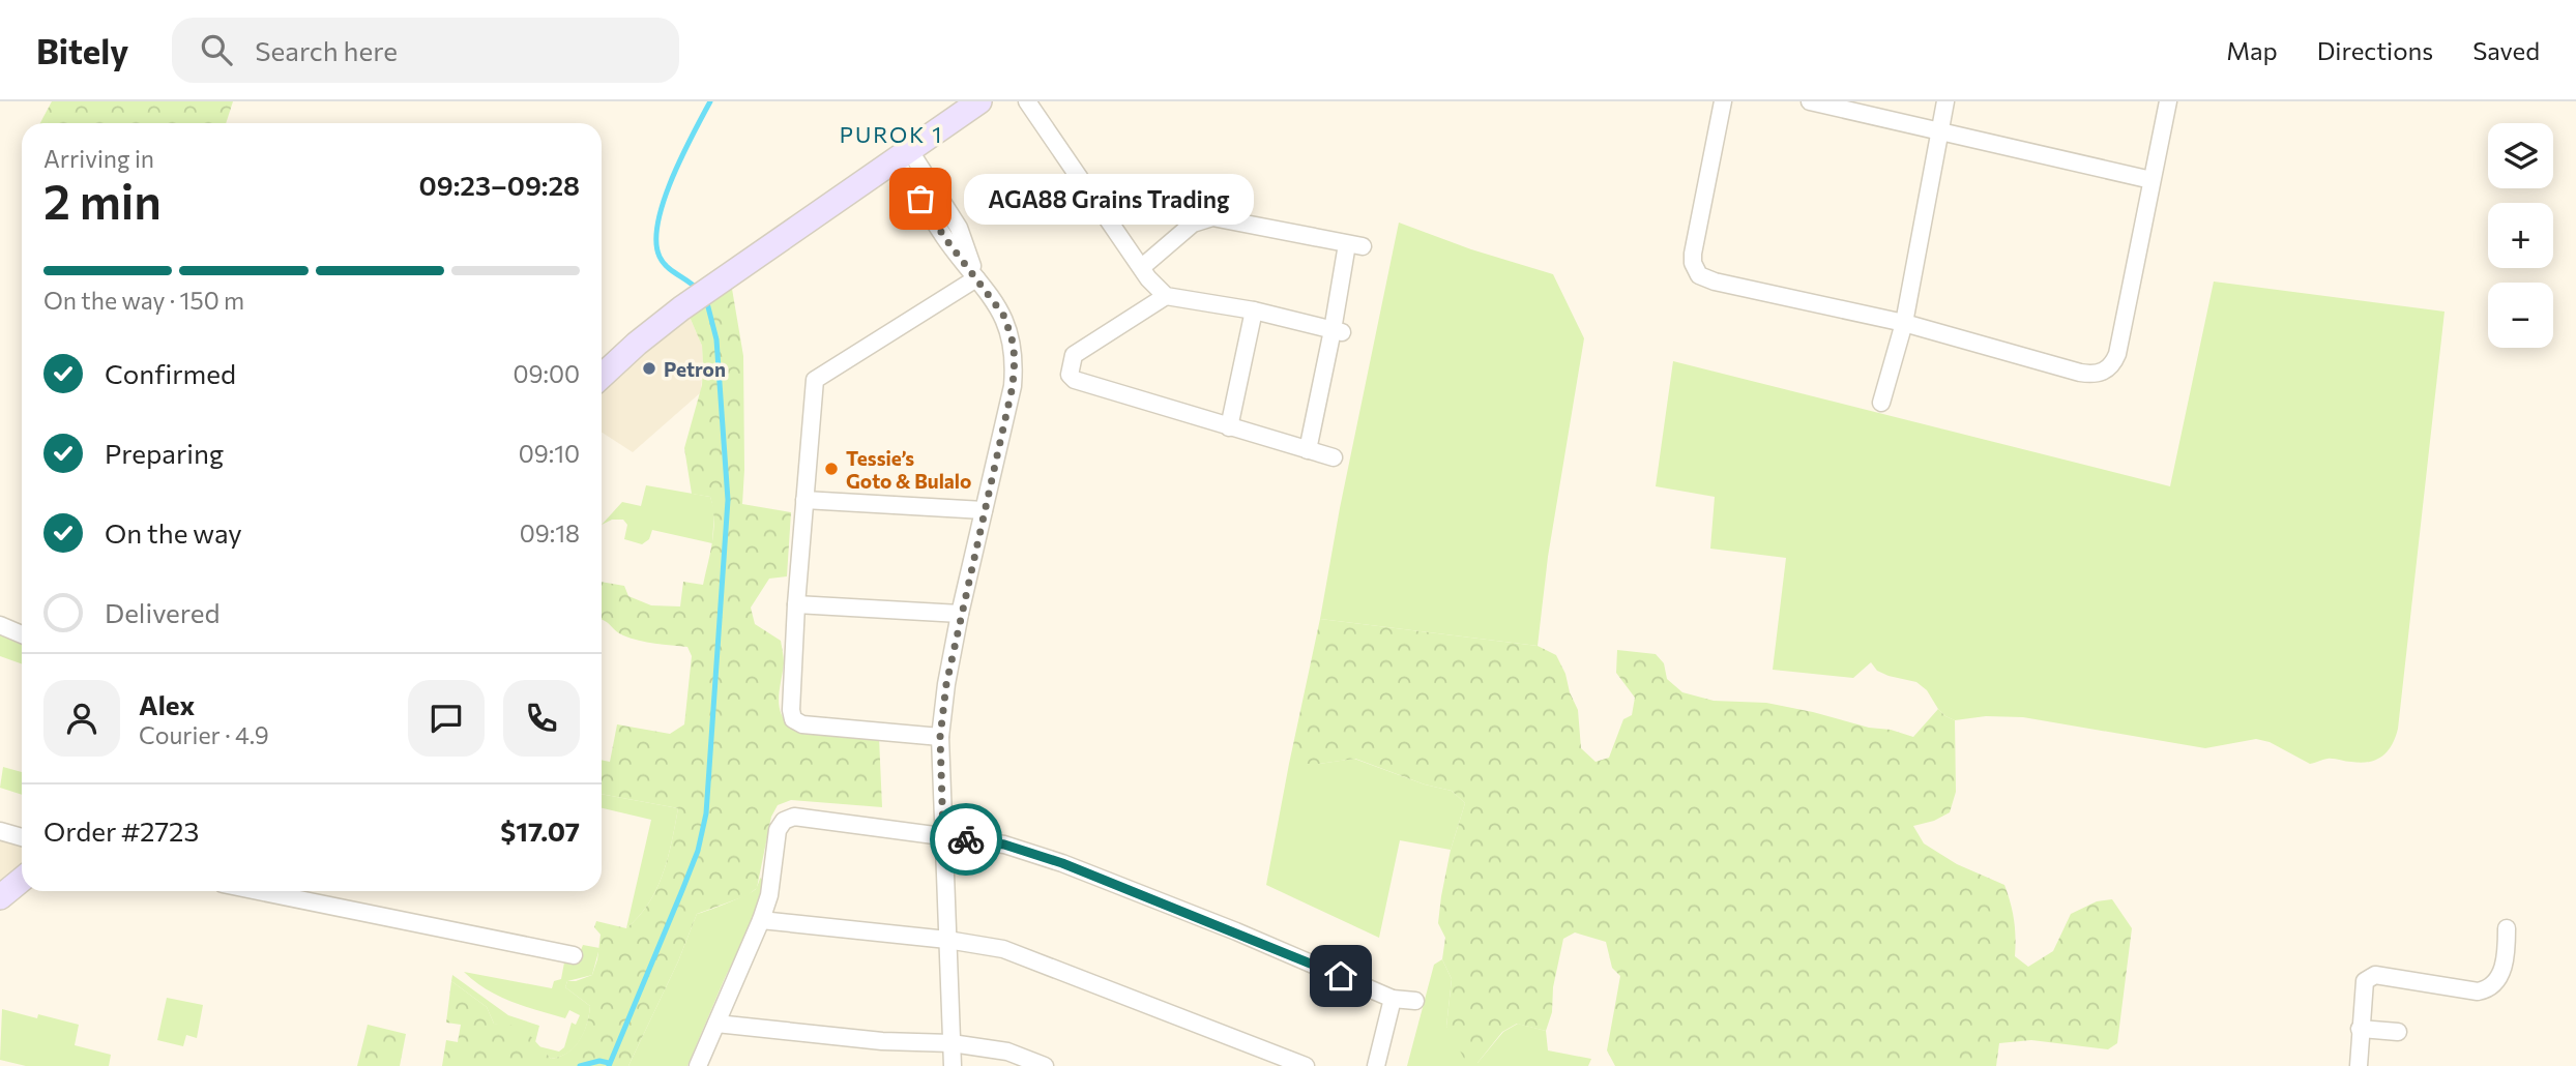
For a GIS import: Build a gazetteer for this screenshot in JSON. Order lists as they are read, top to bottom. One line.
{"districts":["PUROK 1"],"places":["AGA88 Grains Trading","Petron","Tessie’s Goto & Bulalo"],"page":{"header":"Bitely","search":"Search here","nav":["Map","Directions","Saved"],"map_buttons":["+","−"],"heading":["2 min","Arriving in","09:23–09:28"],"panel":["Alex","Courier · 4.9","Order #2723","$17.07"],"bubble":"AGA88 Grains Trading","bar":"On the way · 150 m","list":[["Confirmed","09:00"],["Preparing","09:10"],["On the way","09:18"],"Delivered"]}}
